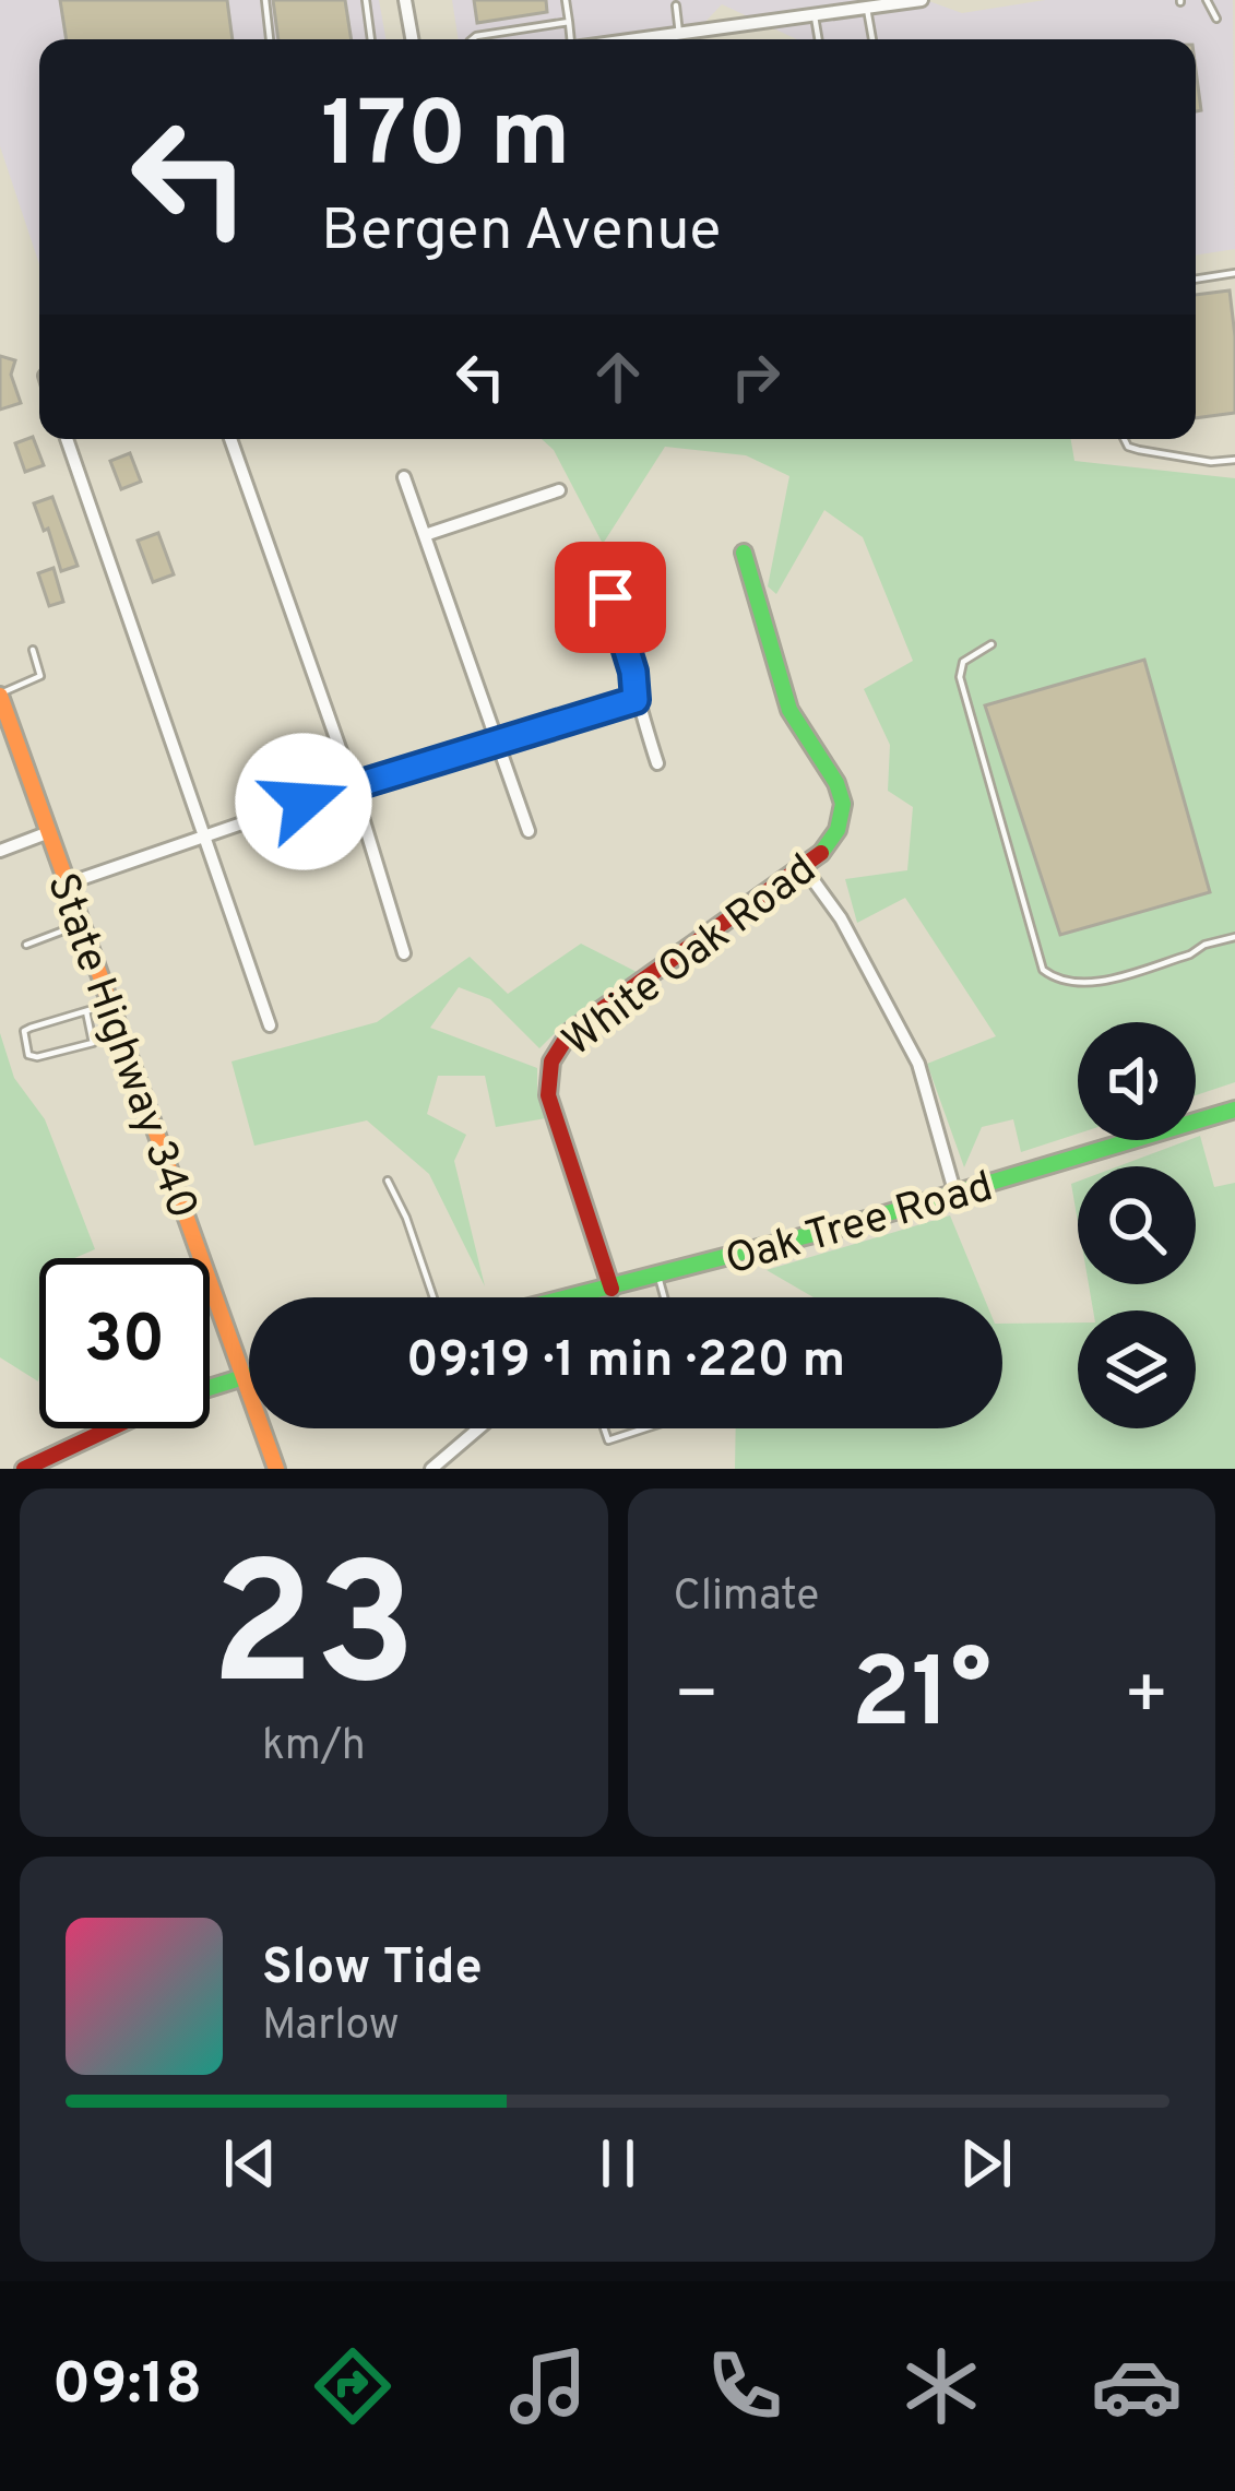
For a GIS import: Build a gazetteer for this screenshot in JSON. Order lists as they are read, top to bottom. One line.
{"streets":{"street":["White Oak Road","State Highway 340","Oak Tree Road"]},"crossings":[["White Oak Road","Oak Tree Road"]],"page":{"turn":["170 m","Bergen Avenue"],"limit":"30","trip":"09:19 · 1 min · 220 m","tile":[["23","km/h"],"Climate"],"heat":["−","21°","+"],"song":["Slow Tide","Marlow"],"tabs":"09:18"}}
